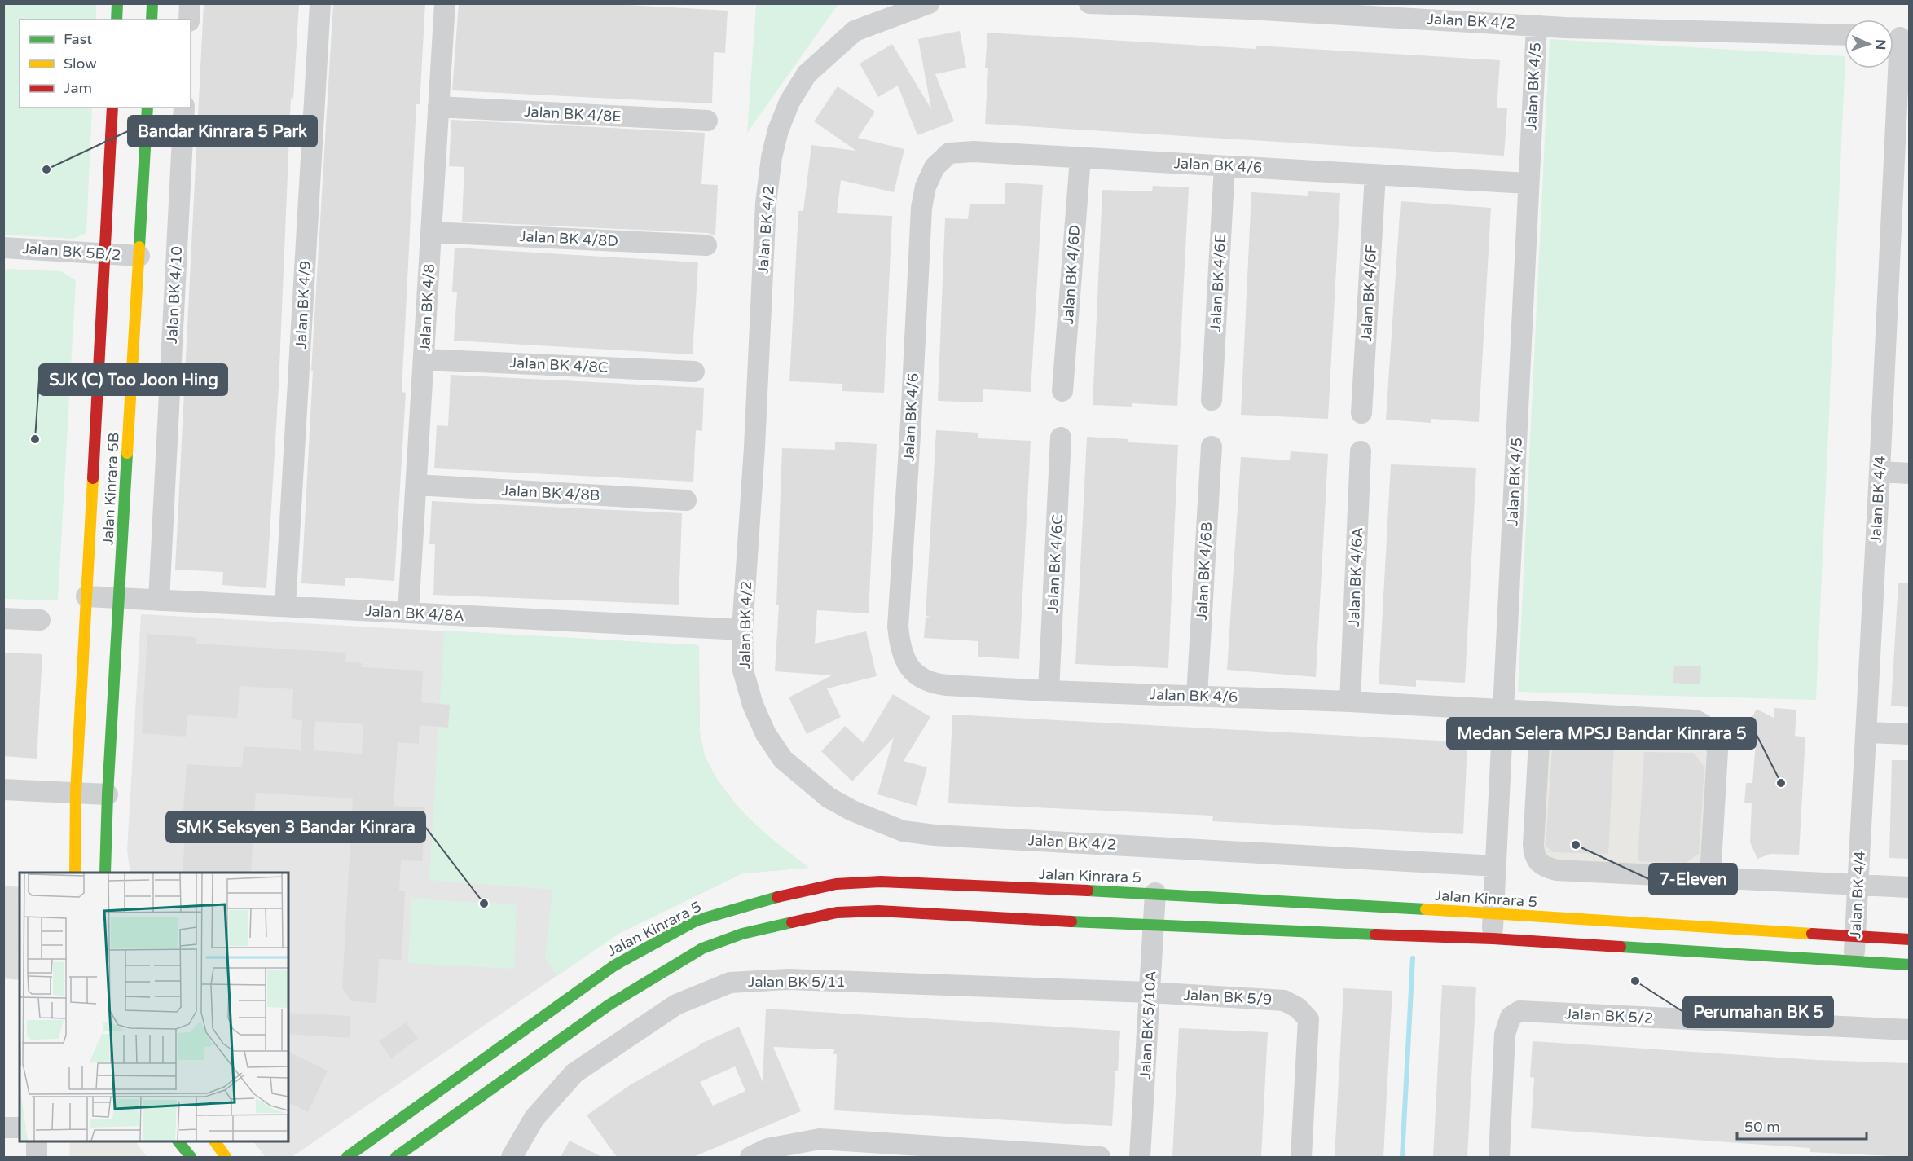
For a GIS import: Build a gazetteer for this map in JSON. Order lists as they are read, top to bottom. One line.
{"streets":{"main road":["Jalan Kinrara 5B","Jalan Kinrara 5"],"street":["Jalan BK 4/2","Jalan BK 4/5","Jalan BK 4/8E","Jalan BK 4/6","Jalan BK 4/8D","Jalan BK 5B/2","Jalan BK 4/6D","Jalan BK 4/6E","Jalan BK 4/6F","Jalan BK 4/10","Jalan BK 4/9","Jalan BK 4/8","Jalan BK 4/8C","Jalan BK 4/8B","Jalan BK 4/4","Jalan BK 4/6C","Jalan BK 4/6B","Jalan BK 4/6A","Jalan BK 4/8A","Jalan BK 5/11","Jalan BK 5/9","Jalan BK 5/2","Jalan BK 5/10A"]},"crossings":[["Jalan BK 4/2","Jalan BK 4/5"],["Jalan BK 4/2","Jalan BK 4/8A"],["Jalan BK 4/5","Jalan BK 4/6"],["Jalan BK 4/5","Jalan Kinrara 5"],["Jalan BK 4/8E","Jalan BK 4/8"],["Jalan BK 4/6","Jalan BK 4/6D"],["Jalan BK 4/6","Jalan BK 4/6E"],["Jalan BK 4/6","Jalan BK 4/6F"],["Jalan BK 4/6","Jalan BK 4/6C"],["Jalan BK 4/6","Jalan BK 4/6B"],["Jalan BK 4/6","Jalan BK 4/6A"],["Jalan BK 4/8D","Jalan BK 4/8"],["Jalan BK 5B/2","Jalan Kinrara 5B"],["Jalan BK 4/10","Jalan BK 4/8A"],["Jalan BK 4/9","Jalan BK 4/8A"],["Jalan BK 4/8","Jalan BK 4/8C"],["Jalan BK 4/8","Jalan BK 4/8B"],["Jalan BK 4/8","Jalan BK 4/8A"],["Jalan Kinrara 5B","Jalan BK 4/8A"],["Jalan BK 4/4","Jalan Kinrara 5"],["Jalan Kinrara 5","Jalan BK 5/10A"],["Jalan BK 5/11","Jalan BK 5/9"],["Jalan BK 5/11","Jalan BK 5/10A"],["Jalan BK 5/9","Jalan BK 5/10A"]],"places":["Bandar Kinrara 5 Park","SJK (C) Too Joon Hing","Medan Selera MPSJ Bandar Kinrara 5","7-Eleven","SMK Seksyen 3 Bandar Kinrara","Perumahan BK 5"],"legend":["Fast","Slow","Jam"],"scale_bar":"50 m","north":"right"}
